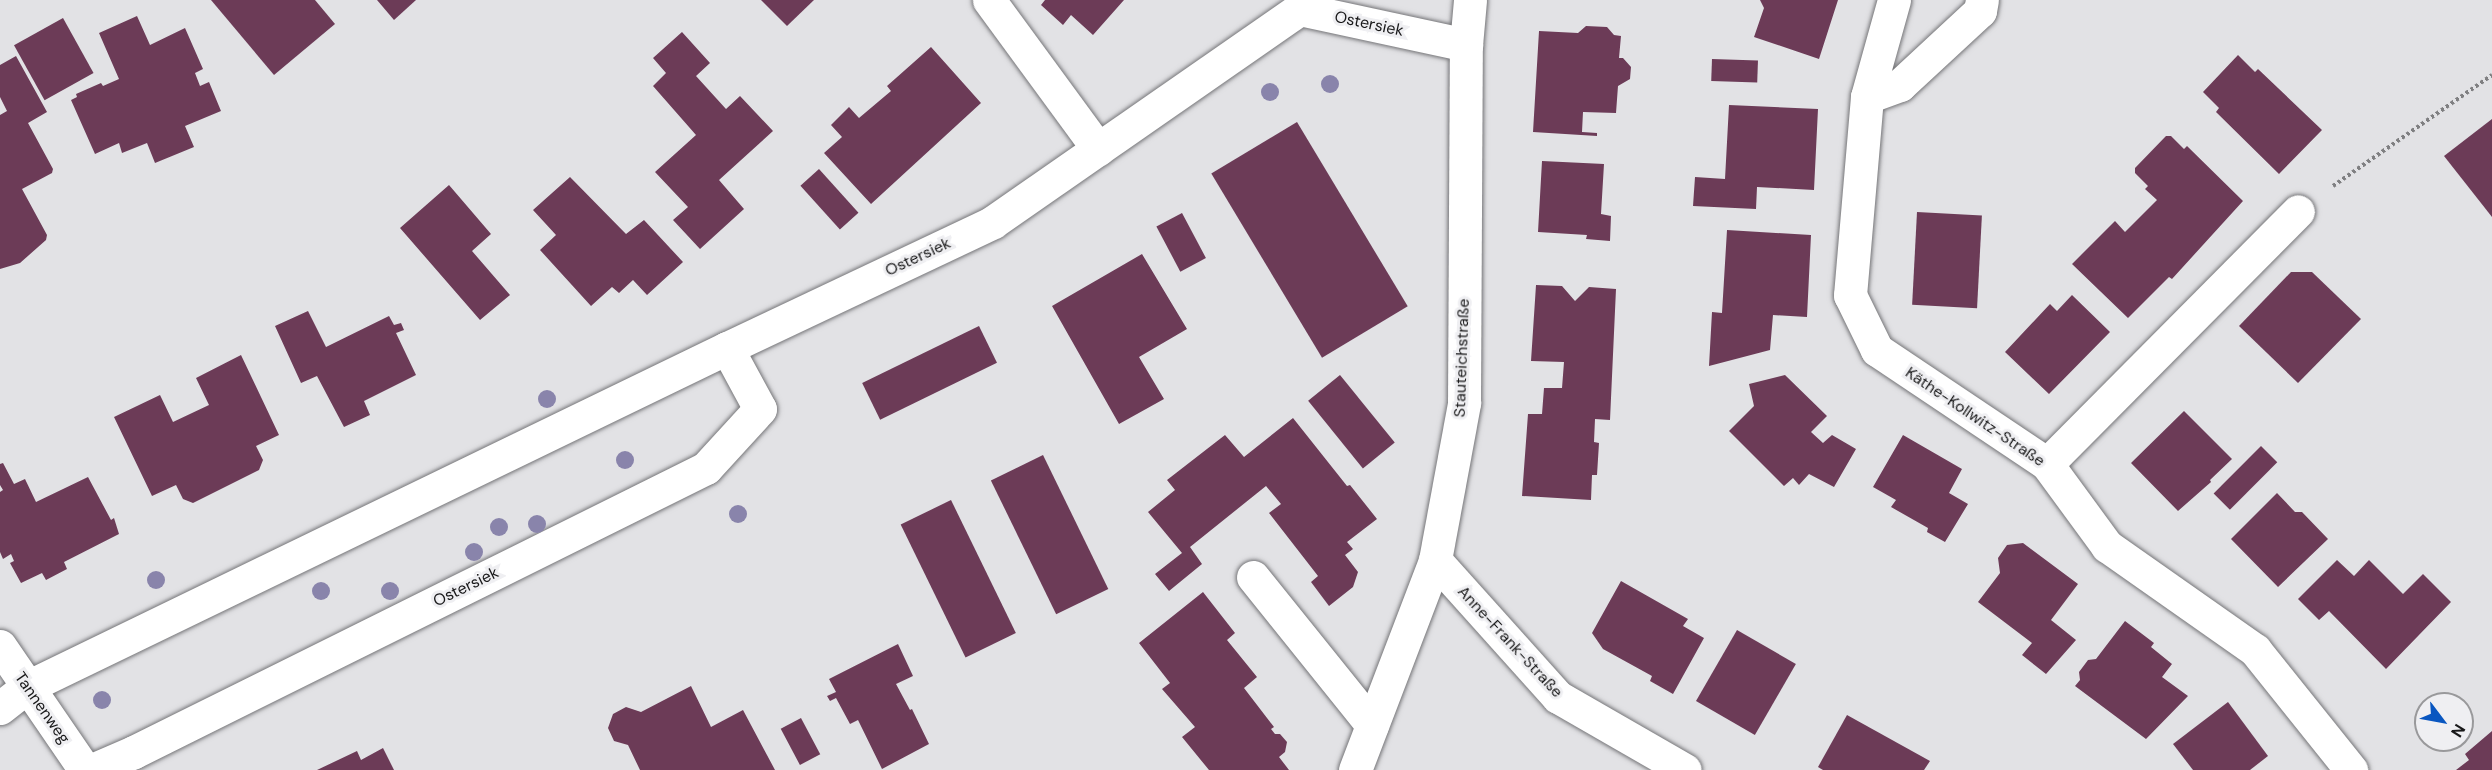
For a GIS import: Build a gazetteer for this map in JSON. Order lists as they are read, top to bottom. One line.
{"streets":{"street":["Ostersiek","Stauteichstraße","Käthe-Kollwitz-Straße","Anne-Frank-Straße","Tannenweg"]},"crossings":[["Ostersiek","Stauteichstraße"],["Ostersiek","Tannenweg"],["Stauteichstraße","Anne-Frank-Straße"]],"north":"bottom right"}
